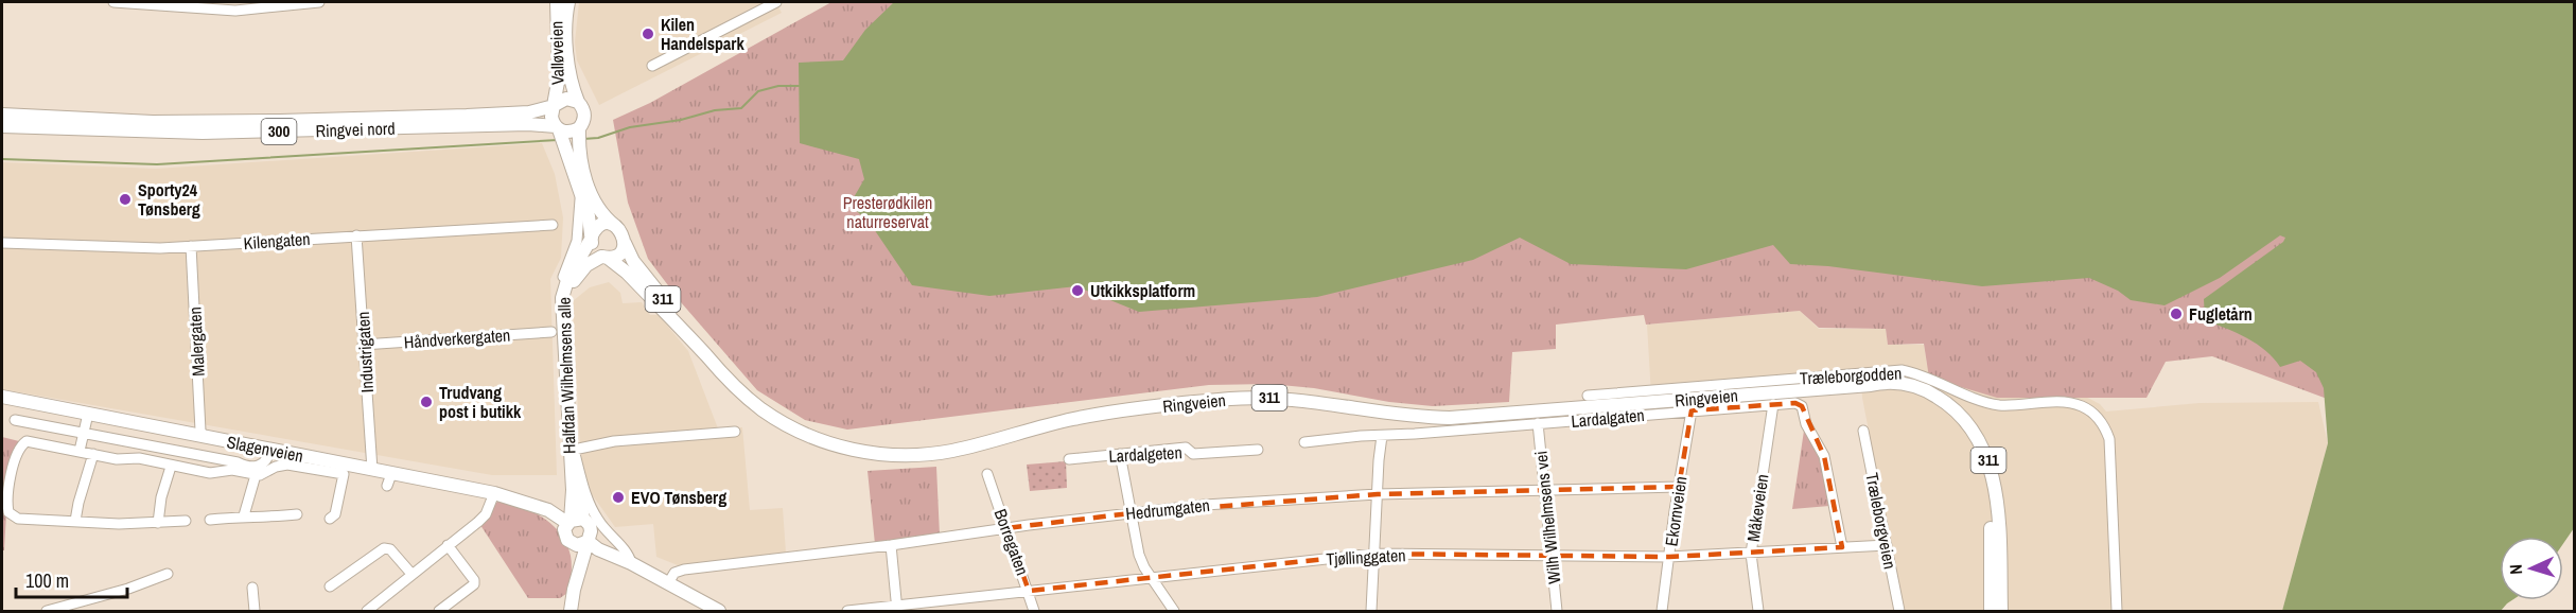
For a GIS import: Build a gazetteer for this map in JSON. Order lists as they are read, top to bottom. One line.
{"streets":{"main road":["Valløveien","Ringvei nord","300","311","Halfdan Wilhelmsens alle","Ringveien","Slagenveien"],"street":["Kilengaten","Håndverkergaten","Malergaten","Industrigaten","Træleborgodden","Lardalgaten","Lardalgeten","Måkeveien","Hedrumgaten","Ekornveien","Wilh Wilhelmsens vei","Træleborgveien","Borregaten","Tjøllinggaten"]},"crossings":[["Valløveien","Ringvei nord"],["Valløveien","Halfdan Wilhelmsens alle"],["Valløveien","Ringveien"],["Ringvei nord","Ringveien"],["Kilengaten","Malergaten"],["Kilengaten","Industrigaten"],["Håndverkergaten","Industrigaten"],["Malergaten","Slagenveien"],["Industrigaten","Slagenveien"],["Halfdan Wilhelmsens alle","Ringveien"],["Halfdan Wilhelmsens alle","Slagenveien"],["Lardalgaten","Måkeveien"],["Lardalgaten","Ekornveien"],["Lardalgaten","Wilh Wilhelmsens vei"],["Lardalgaten","Tjøllinggaten"],["Slagenveien","Hedrumgaten"],["Måkeveien","Tjøllinggaten"],["Hedrumgaten","Ekornveien"],["Hedrumgaten","Wilh Wilhelmsens vei"],["Hedrumgaten","Borregaten"],["Ekornveien","Tjøllinggaten"],["Wilh Wilhelmsens vei","Tjøllinggaten"],["Træleborgveien","Tjøllinggaten"],["Borregaten","Tjøllinggaten"]],"parks":["Presterødkilen naturreservat"],"places":["Kilen Handelspark","Sporty24 Tønsberg","Utkikksplatform","Fugletårn","Trudvang post i butikk","EVO Tønsberg"],"scale_bar":"100 m","north":"left"}
